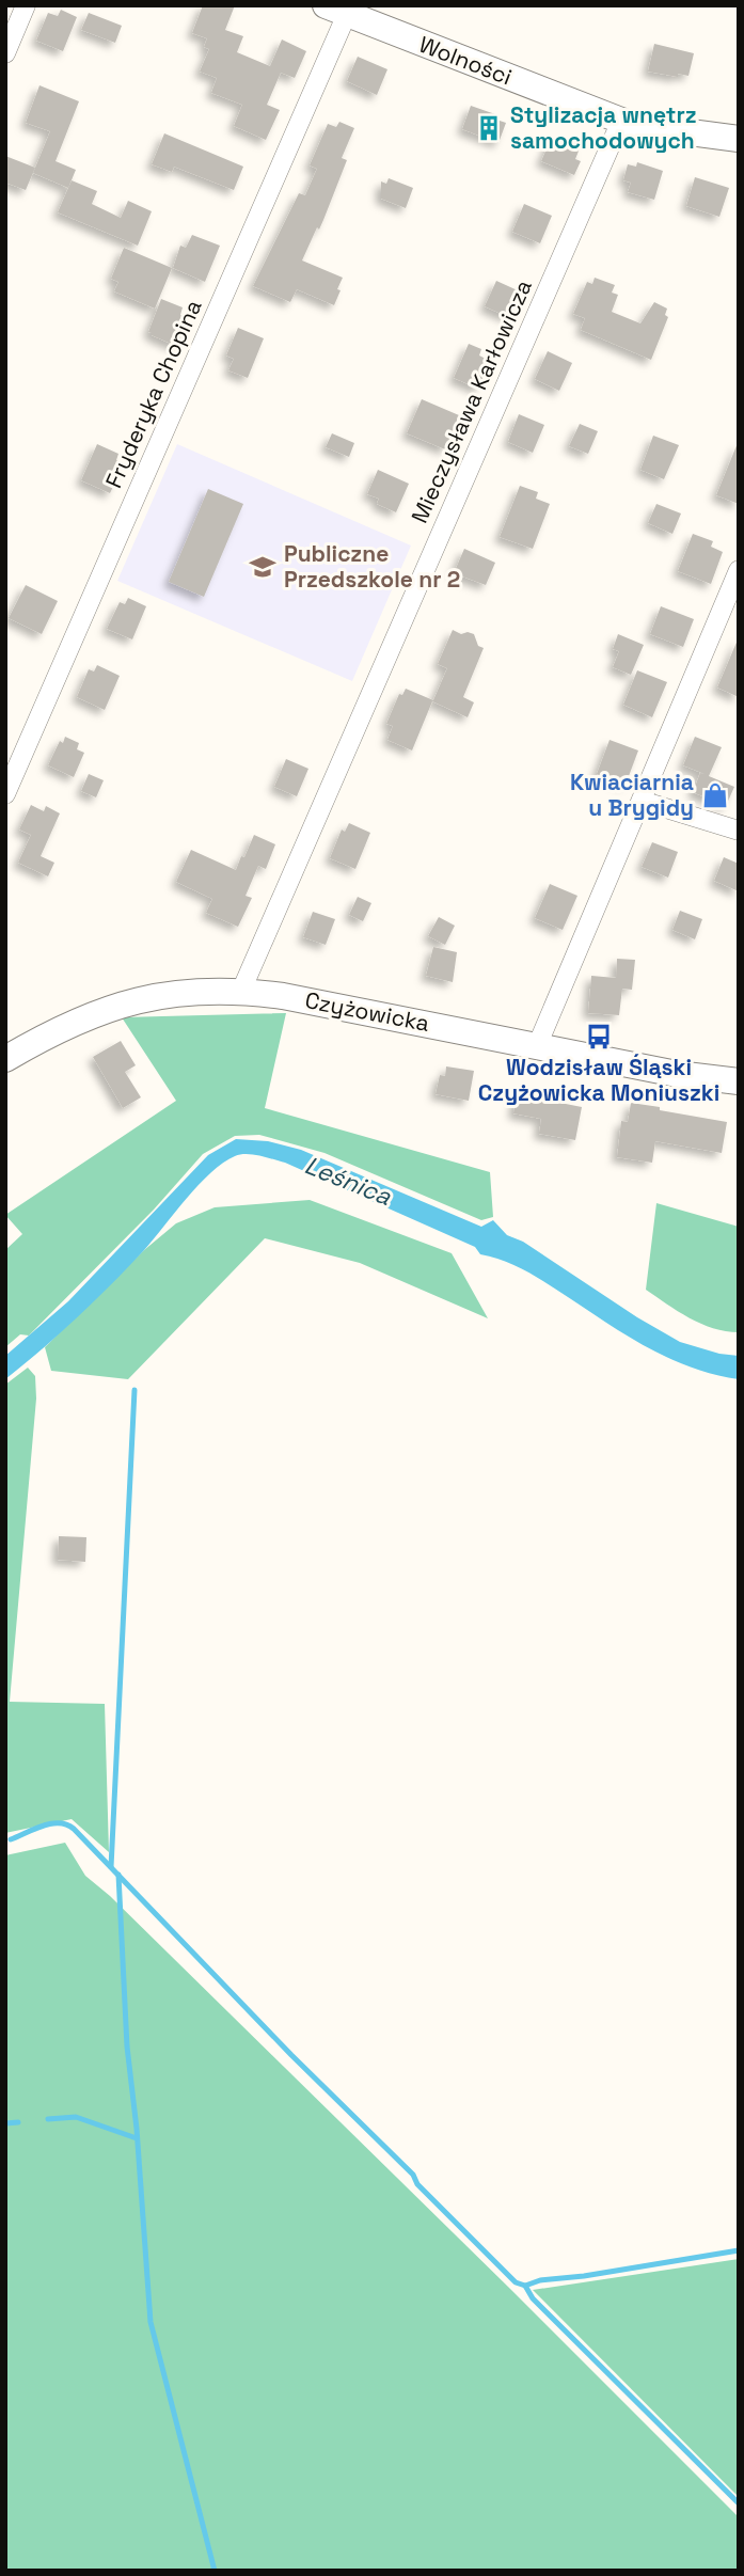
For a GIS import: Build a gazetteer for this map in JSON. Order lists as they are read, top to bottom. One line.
{"streets":{"street":["Wolności","Fryderyka Chopina","Mieczysława Karłowicza","Czyżowicka"]},"crossings":[["Wolności","Fryderyka Chopina"],["Wolności","Mieczysława Karłowicza"],["Mieczysława Karłowicza","Czyżowicka"]],"water":["Leśnica"],"places":{"building":["Stylizacja wnętrz samochodowych"],"school or university":["Publiczne Przedszkole nr 2"],"shop":["Kwiaciarnia u Brygidy"],"bus stop":["Wodzisław Śląski Czyżowicka Moniuszki"]}}
